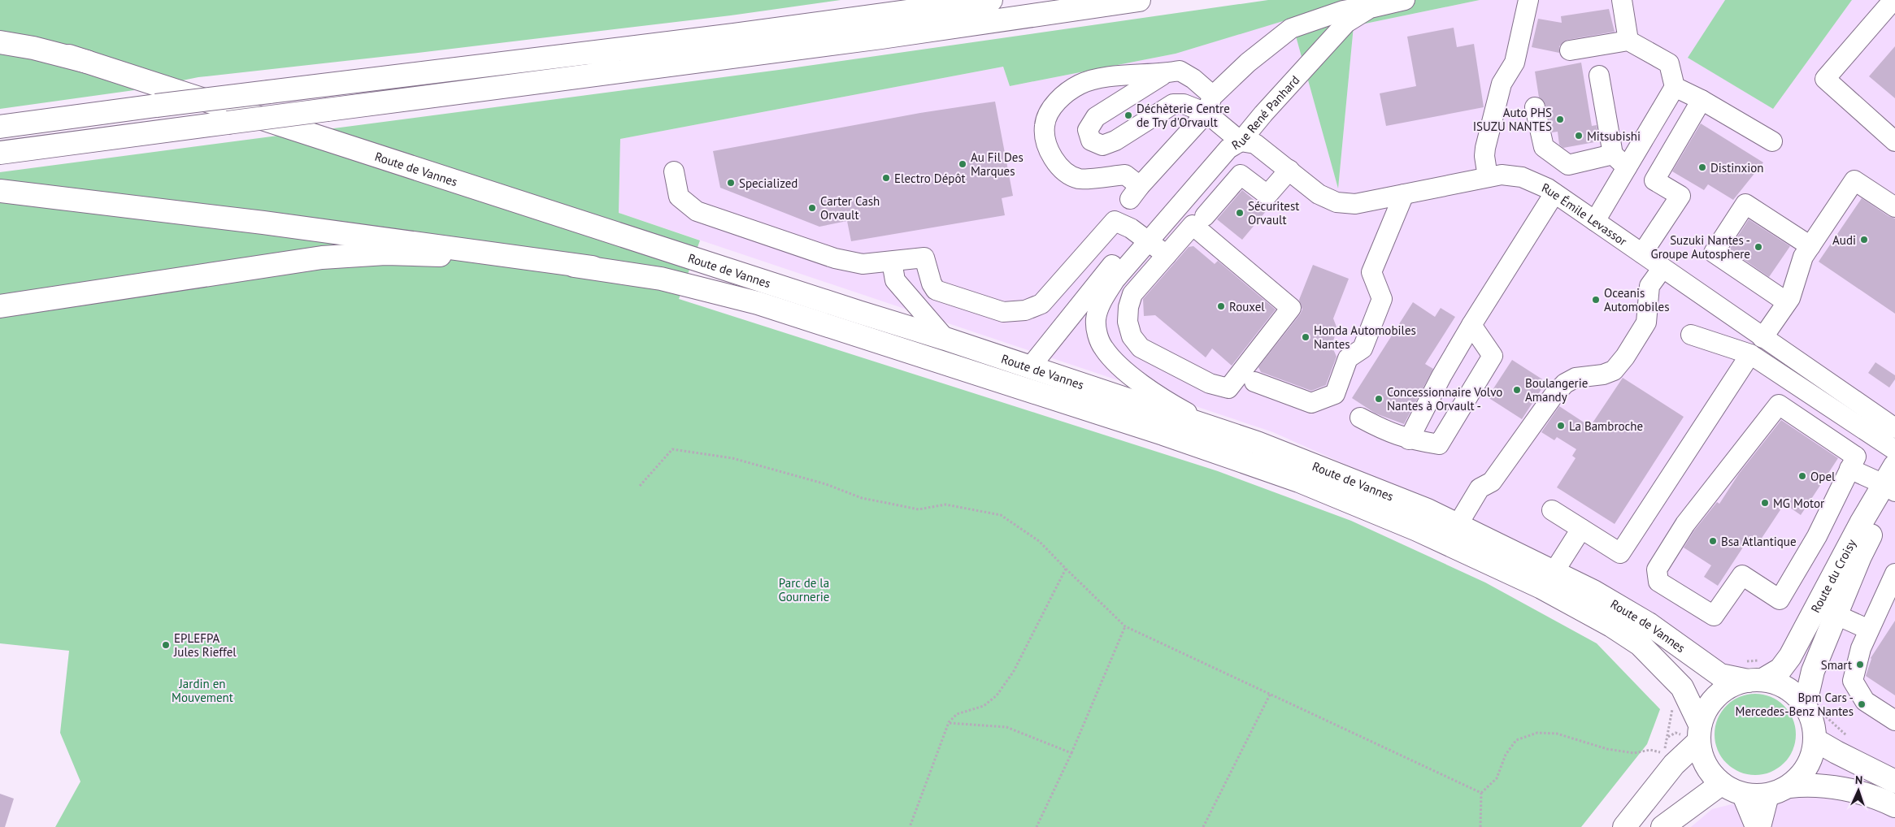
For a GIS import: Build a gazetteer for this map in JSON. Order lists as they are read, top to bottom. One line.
{"streets":{"main road":["Route de Vannes","Route du Croisy"],"street":["Rue René Panhard","Rue Émile Levassor"]},"crossings":[["Rue René Panhard","Route de Vannes"],["Rue René Panhard","Rue Émile Levassor"],["Route de Vannes","Route du Croisy"]],"parks":["Parc de la Gournerie","Jardin en Mouvement"],"places":["Déchèterie Centre de Try d'Orvault","Auto PHS ISUZU NANTES","Mitsubishi","Au Fil Des Marques","Distinxion","Electro Dépôt","Specialized","Carter Cash Orvault","Sécuritest Orvault","Audi","Suzuki Nantes - Groupe Autosphere","Oceanis Automobiles","Rouxel","Honda Automobiles Nantes","Boulangerie Amandy","Concessionnaire Volvo Nantes à Orvault -","La Bambroche","Opel","MG Motor","Bsa Atlantique","EPLEFPA Jules Rieffel","Smart","Bpm Cars - Mercedes-Benz Nantes"],"north":"top"}
